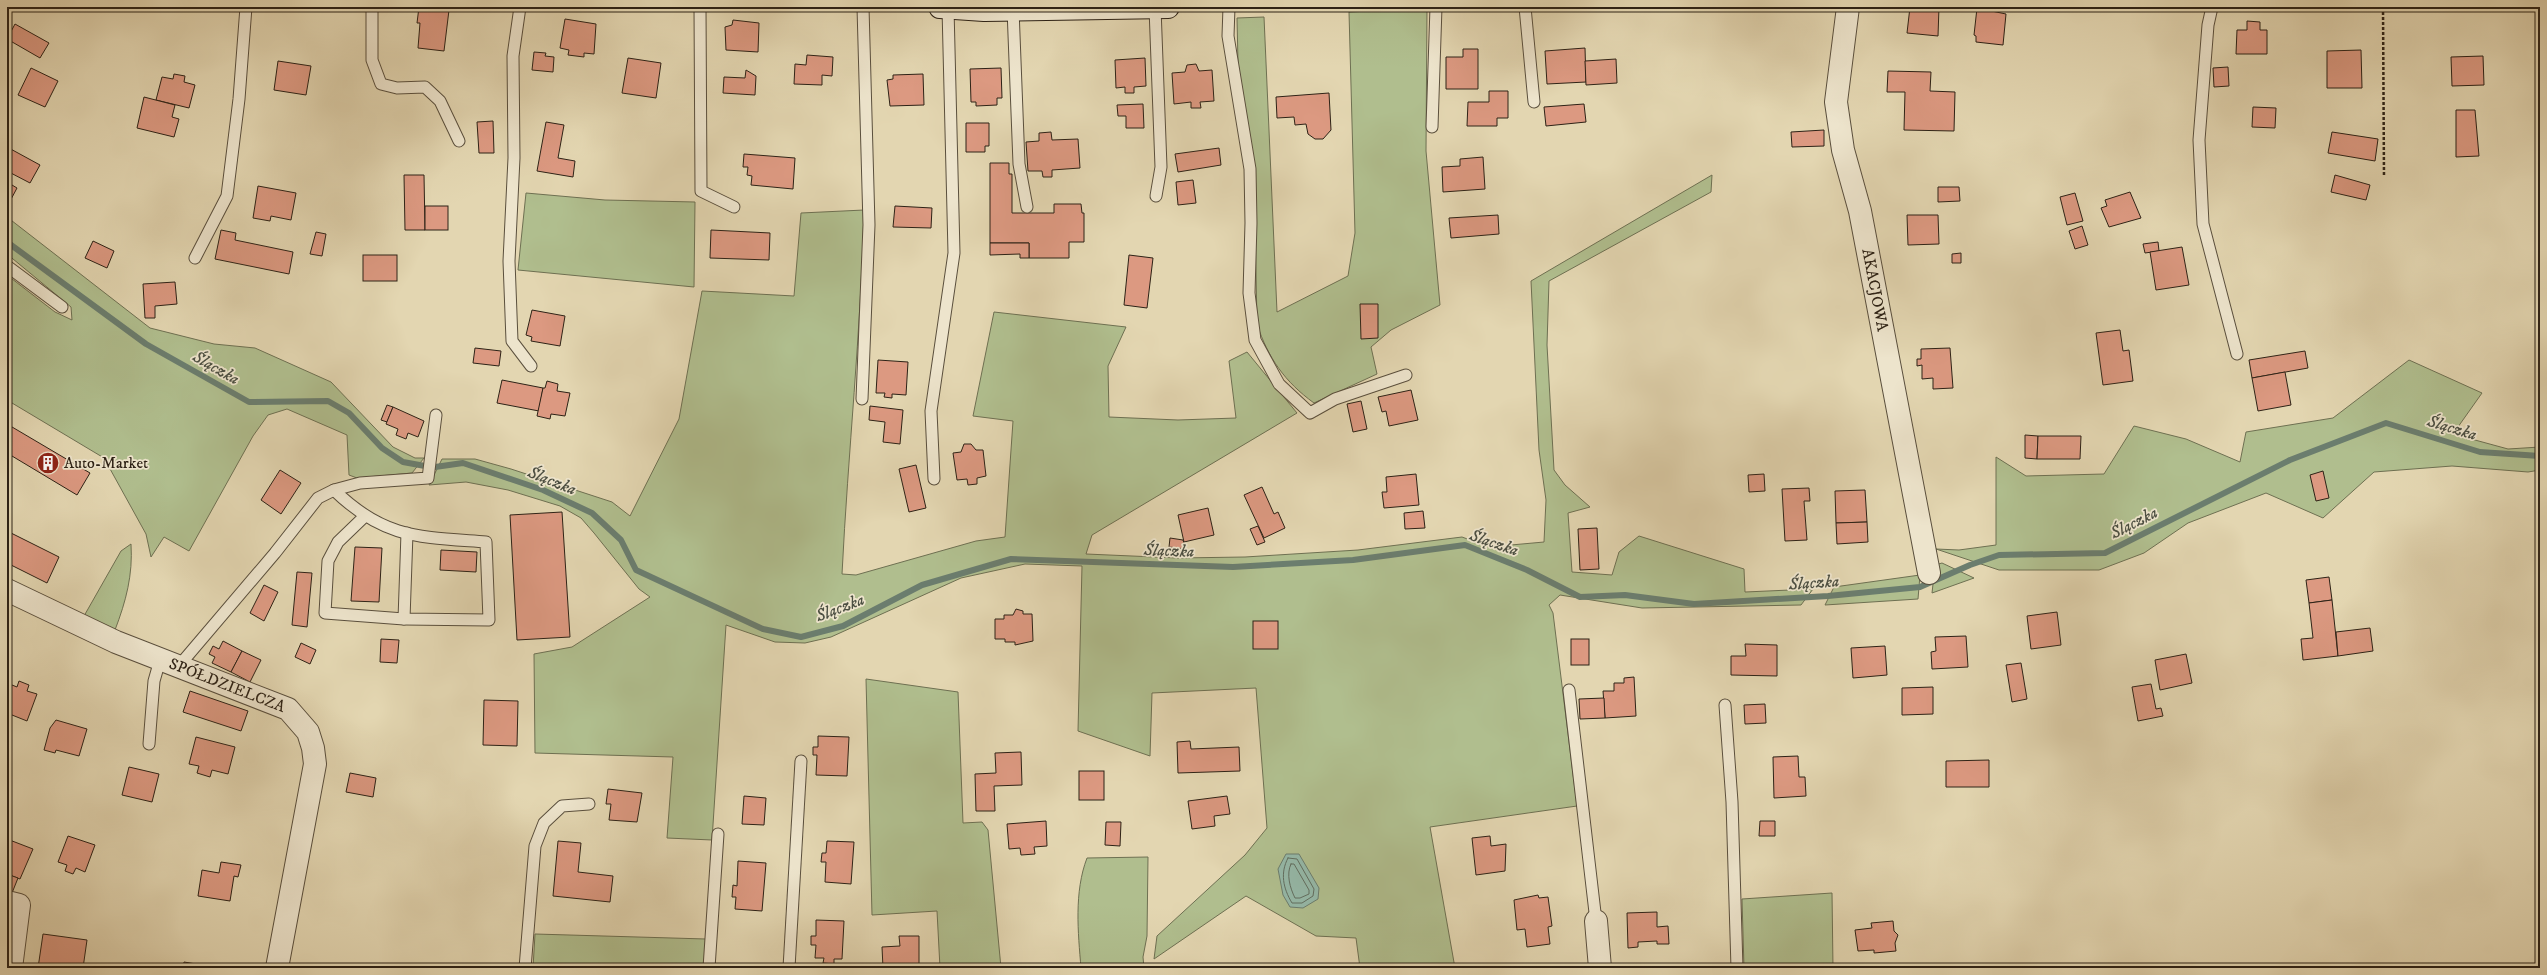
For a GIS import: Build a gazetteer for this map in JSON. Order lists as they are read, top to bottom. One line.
{"streets":{"street":["AKACJOWA","SPÓŁDZIELCZA"]},"water":["Ślączka"],"places":{"building":["Auto-Market"]}}
